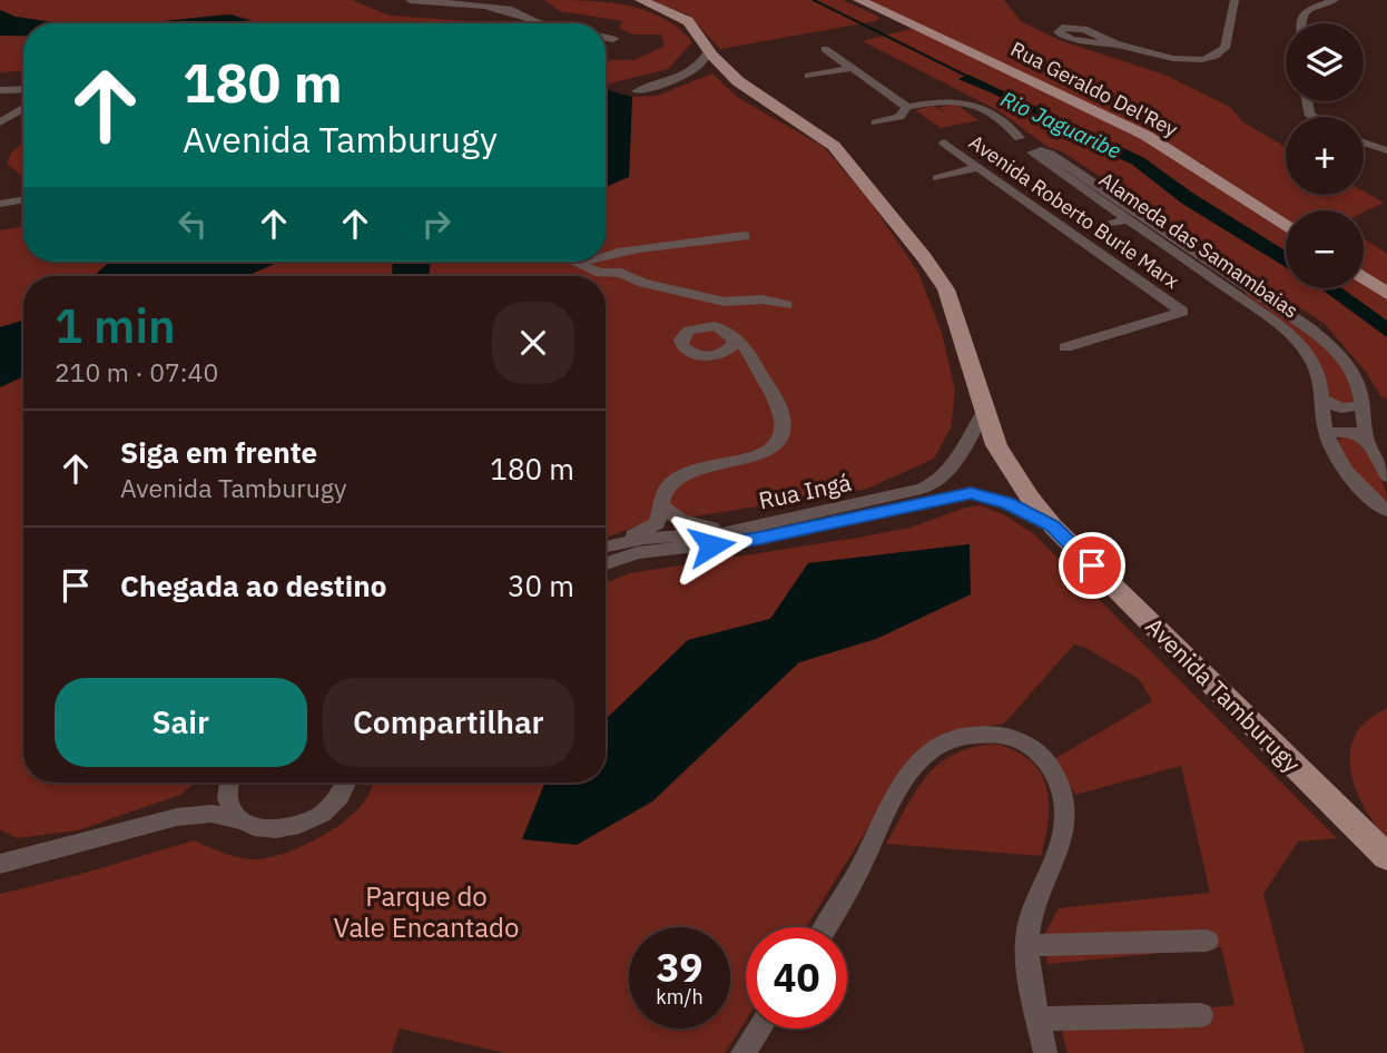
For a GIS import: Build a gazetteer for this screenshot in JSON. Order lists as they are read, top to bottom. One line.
{"streets":{"main road":["Rua Geraldo Del'Rey","Avenida Tamburugy"],"street":["Avenida Roberto Burle Marx","Alameda das Samambaias","Rua Ingá"]},"crossings":[["Rua Ingá","Avenida Tamburugy"]],"water":["Rio Jaguaribe"],"parks":["Parque do Vale Encantado"],"page":{"map_buttons":["+","−"],"turn":["180 m","Avenida Tamburugy"],"heading":["1 min","210 m · 07:40"],"list":[{"name":"Siga em frente","note":"Avenida Tamburugy","value":"180 m"},{"name":"Chegada ao destino","value":"30 m"}],"buttons":["Sair","Compartilhar"],"speed":"39 km/h","limit":"40"}}
